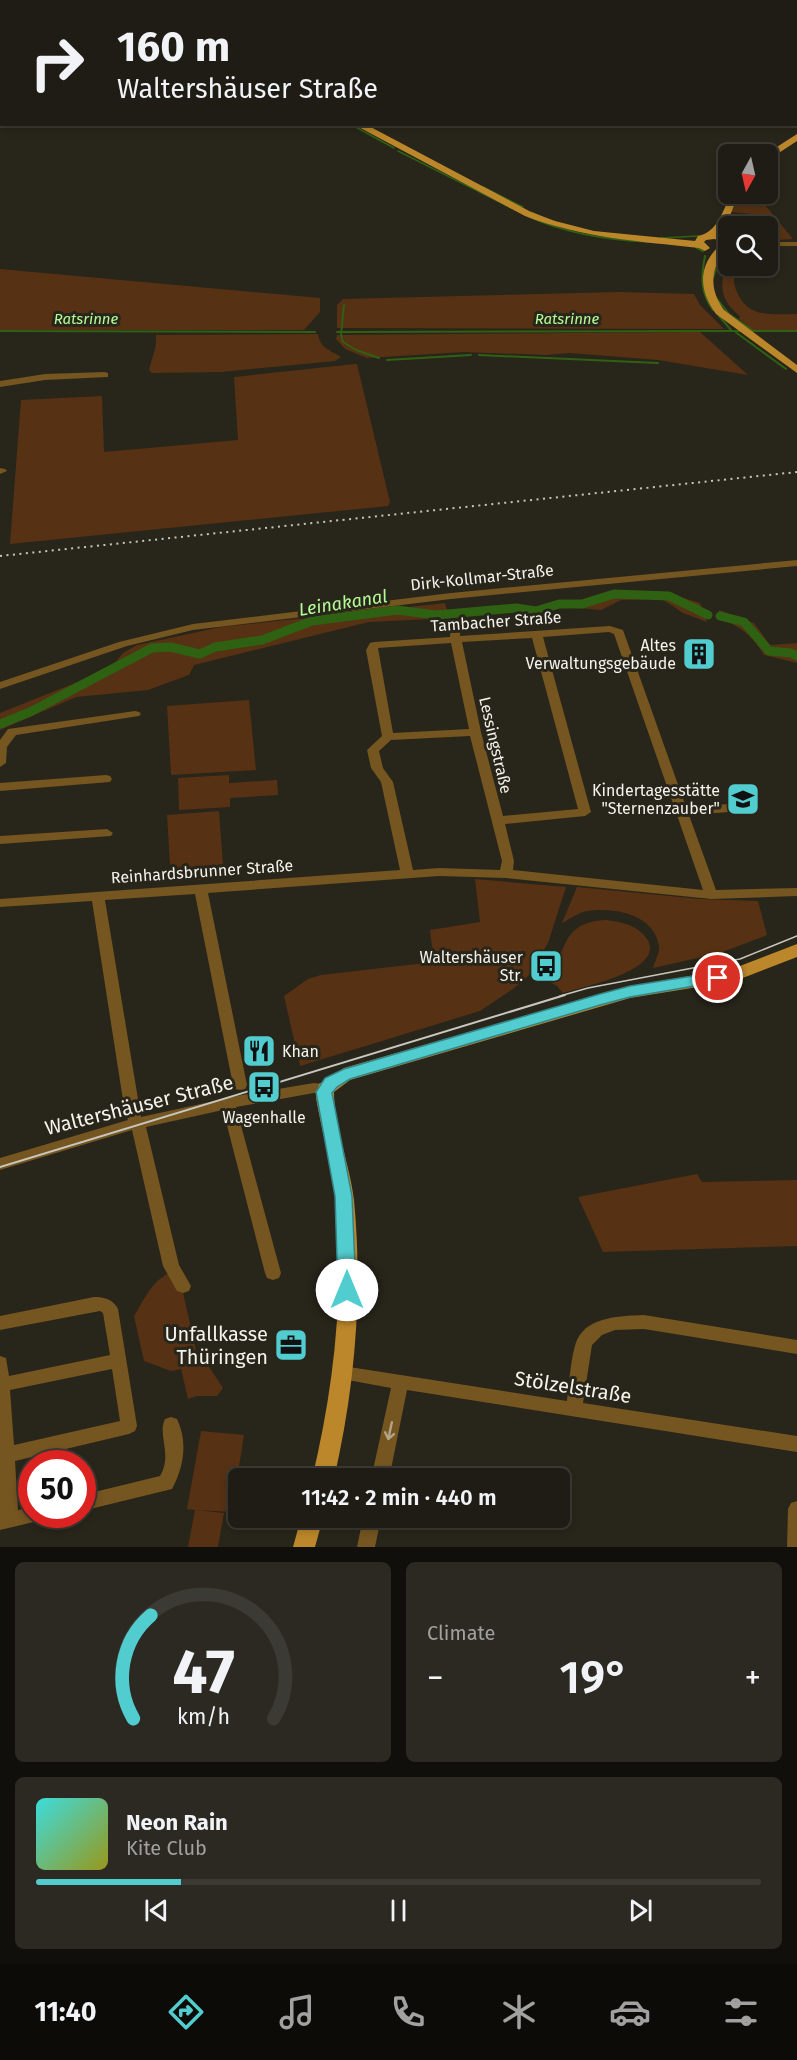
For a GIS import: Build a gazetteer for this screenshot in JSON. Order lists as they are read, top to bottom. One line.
{"streets":{"main road":["Waltershäuser Straße"],"street":["Dirk-Kollmar-Straße","Tambacher Straße","Lessingstraße","Reinhardsbrunner Straße","Stölzelstraße"]},"crossings":[["Tambacher Straße","Lessingstraße"],["Lessingstraße","Reinhardsbrunner Straße"]],"water":["Ratsrinne","Leinakanal"],"places":{"building":["Altes Verwaltungsgebäude"],"school or university":["Kindertagesstätte \"Sternenzauber\""],"bus stop":["Waltershäuser Str.","Wagenhalle"],"restaurant":["Khan"],"office":["Unfallkasse Thüringen"]},"north":"bottom","page":{"turn":["160 m","Waltershäuser Straße"],"limit":"50","trip":"11:42 · 2 min · 440 m","tile":"Climate","heat":["−","19°","+"],"song":["Neon Rain","Kite Club"],"tabs":"11:40","gauge":["47","km/h"]}}
